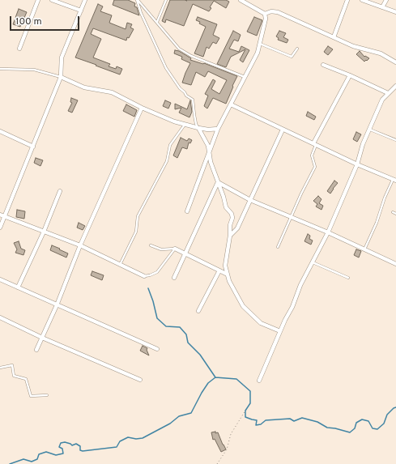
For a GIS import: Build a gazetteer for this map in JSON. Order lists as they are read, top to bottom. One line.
{"scale_bar":"100 m"}
